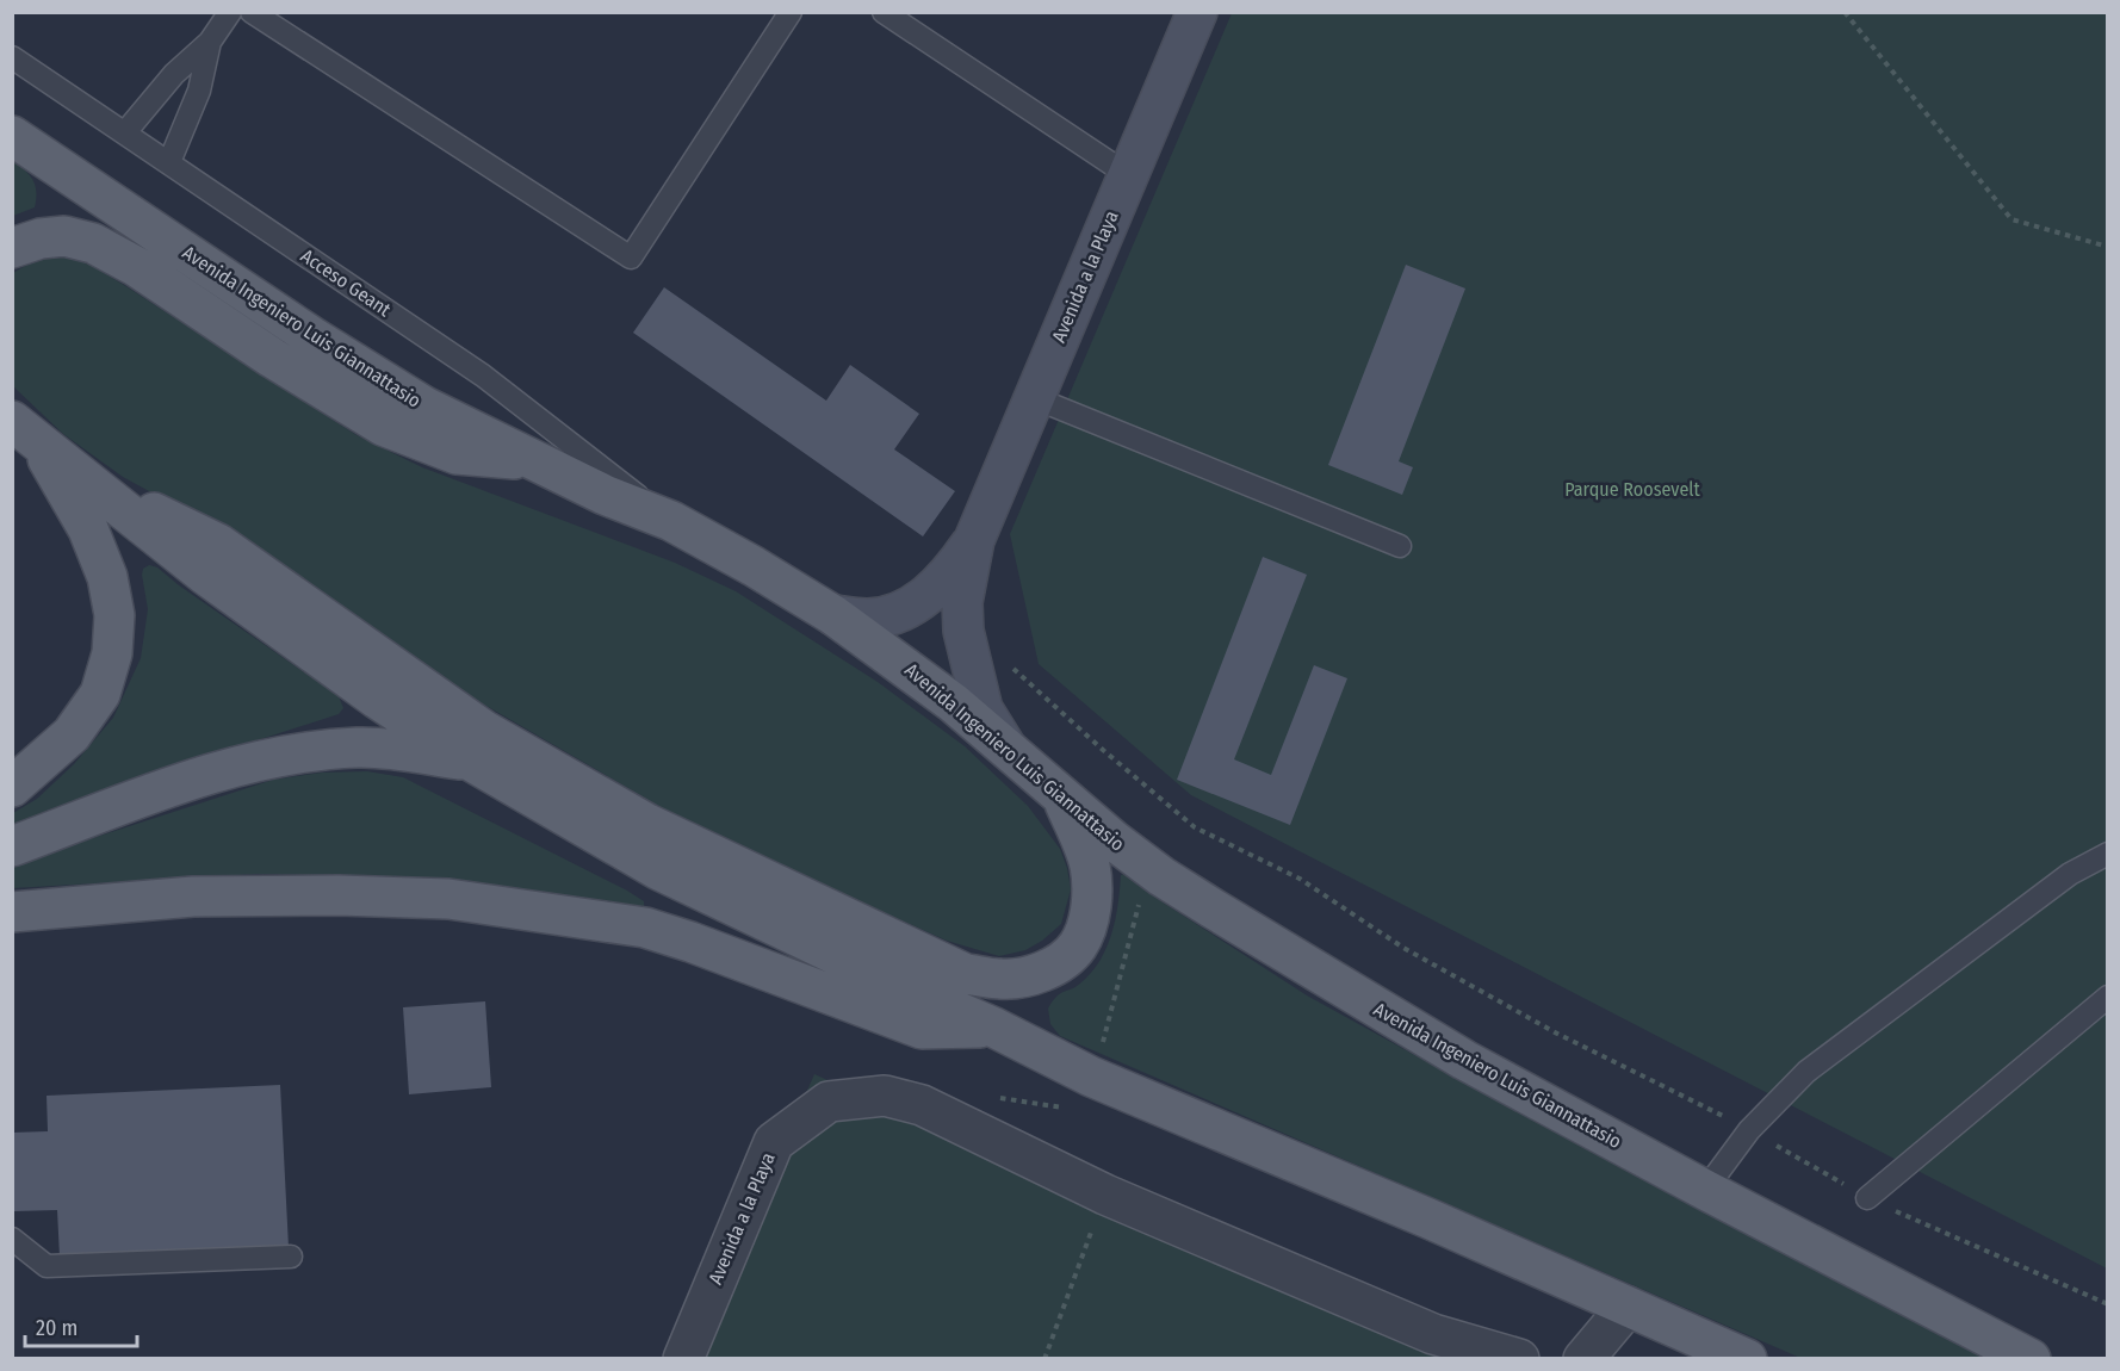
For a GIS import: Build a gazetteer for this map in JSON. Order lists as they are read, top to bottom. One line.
{"streets":{"main road":["Avenida Ingeniero Luis Giannattasio"],"street":["Avenida a la Playa"],"lane":["Acceso Geant"]},"crossings":[["Acceso Geant","Avenida Ingeniero Luis Giannattasio"]],"parks":["Parque Roosevelt"],"scale_bar":"20 m"}
